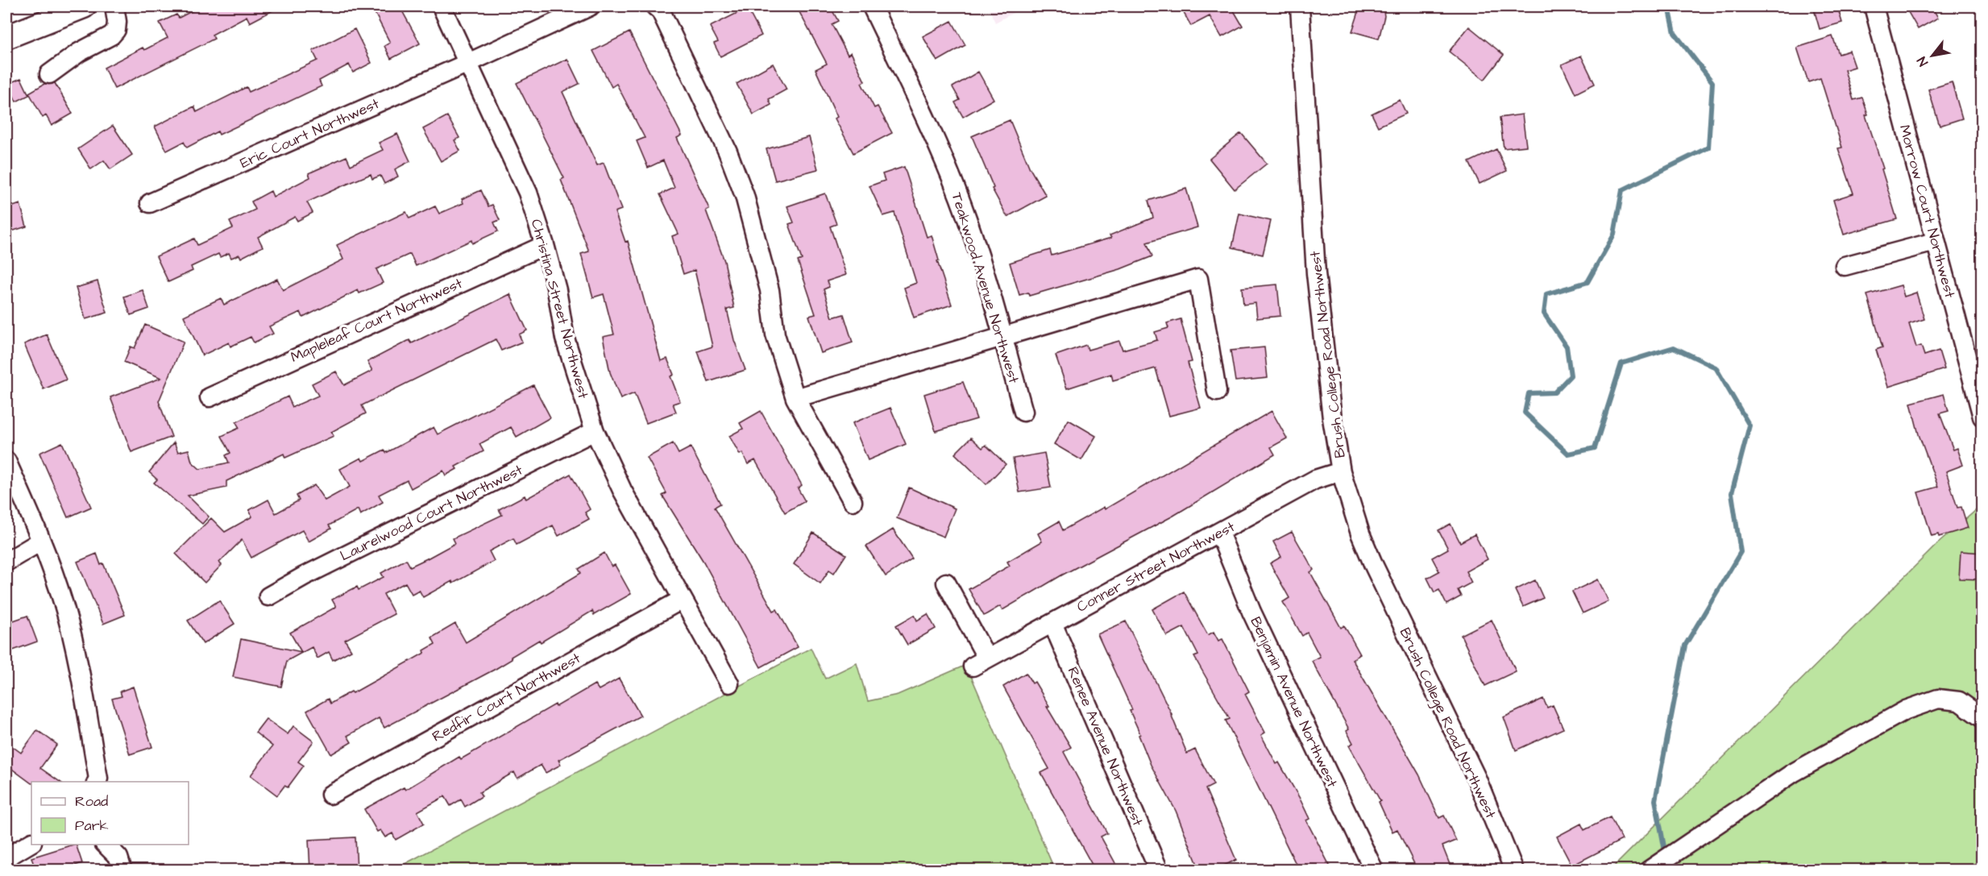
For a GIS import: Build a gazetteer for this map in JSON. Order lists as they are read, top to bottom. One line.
{"streets":{"street":["Eric Court Northwest","Morrow Court Northwest","Teakwood Avenue Northwest","Christina Street Northwest","Mapleleaf Court Northwest","Brush College Road Northwest","Laurelwood Court Northwest","Conner Street Northwest","Redfir Court Northwest","Benjamin Avenue Northwest","Renee Avenue Northwest"]},"crossings":[["Eric Court Northwest","Christina Street Northwest"],["Christina Street Northwest","Mapleleaf Court Northwest"],["Christina Street Northwest","Laurelwood Court Northwest"],["Christina Street Northwest","Redfir Court Northwest"],["Brush College Road Northwest","Conner Street Northwest"],["Conner Street Northwest","Benjamin Avenue Northwest"],["Conner Street Northwest","Renee Avenue Northwest"]],"legend":["Road","Park"],"north":"bottom left"}
